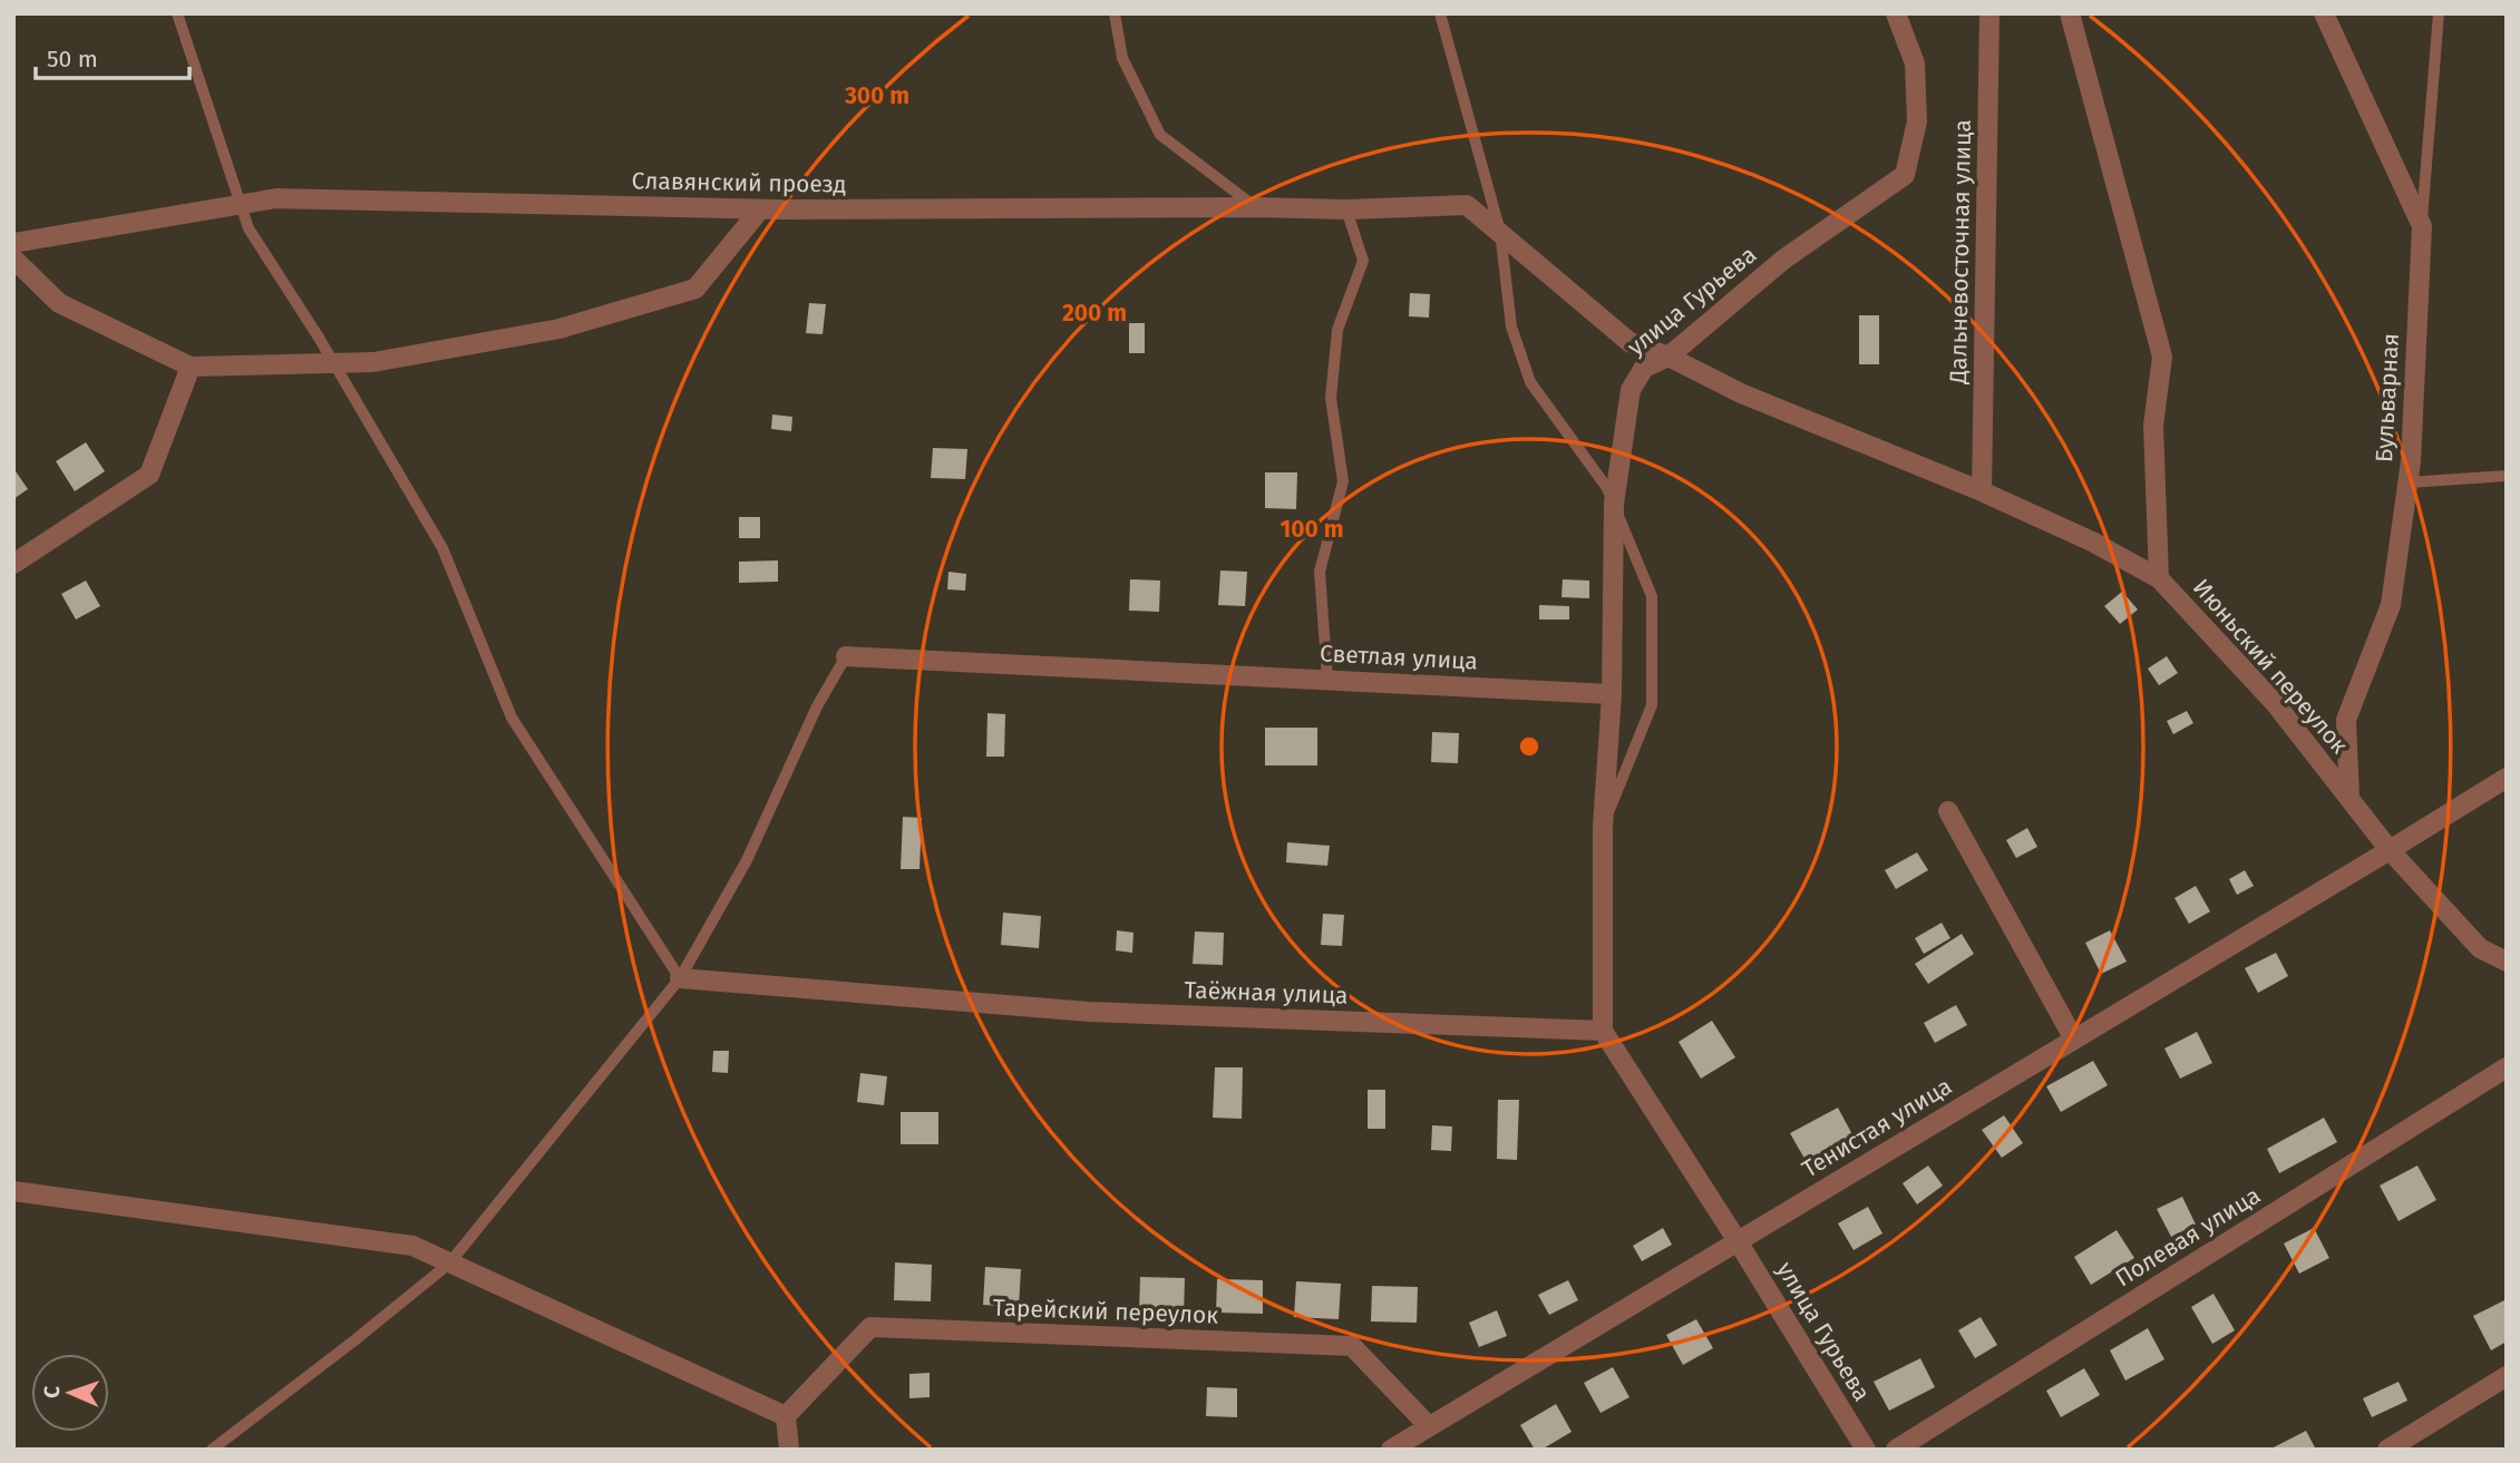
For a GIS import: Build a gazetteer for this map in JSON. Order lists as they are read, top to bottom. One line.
{"streets":{"street":["Славянский проезд","Дальневосточная улица","улица Гурьева","Бульварная","Светлая улица","Июньский переулок","Таёжная улица","Тенистая улица","Полевая улица","Тарейский переулок"]},"crossings":[["Славянский проезд","Июньский переулок"],["Дальневосточная улица","Июньский переулок"],["улица Гурьева","Светлая улица"],["улица Гурьева","Июньский переулок"],["улица Гурьева","Тенистая улица"],["Бульварная","Июньский переулок"],["Июньский переулок","Тенистая улица"],["Тенистая улица","Тарейский переулок"]],"scale_bar":"50 m","north":"left","rings":["300 m","200 m","100 m"]}
